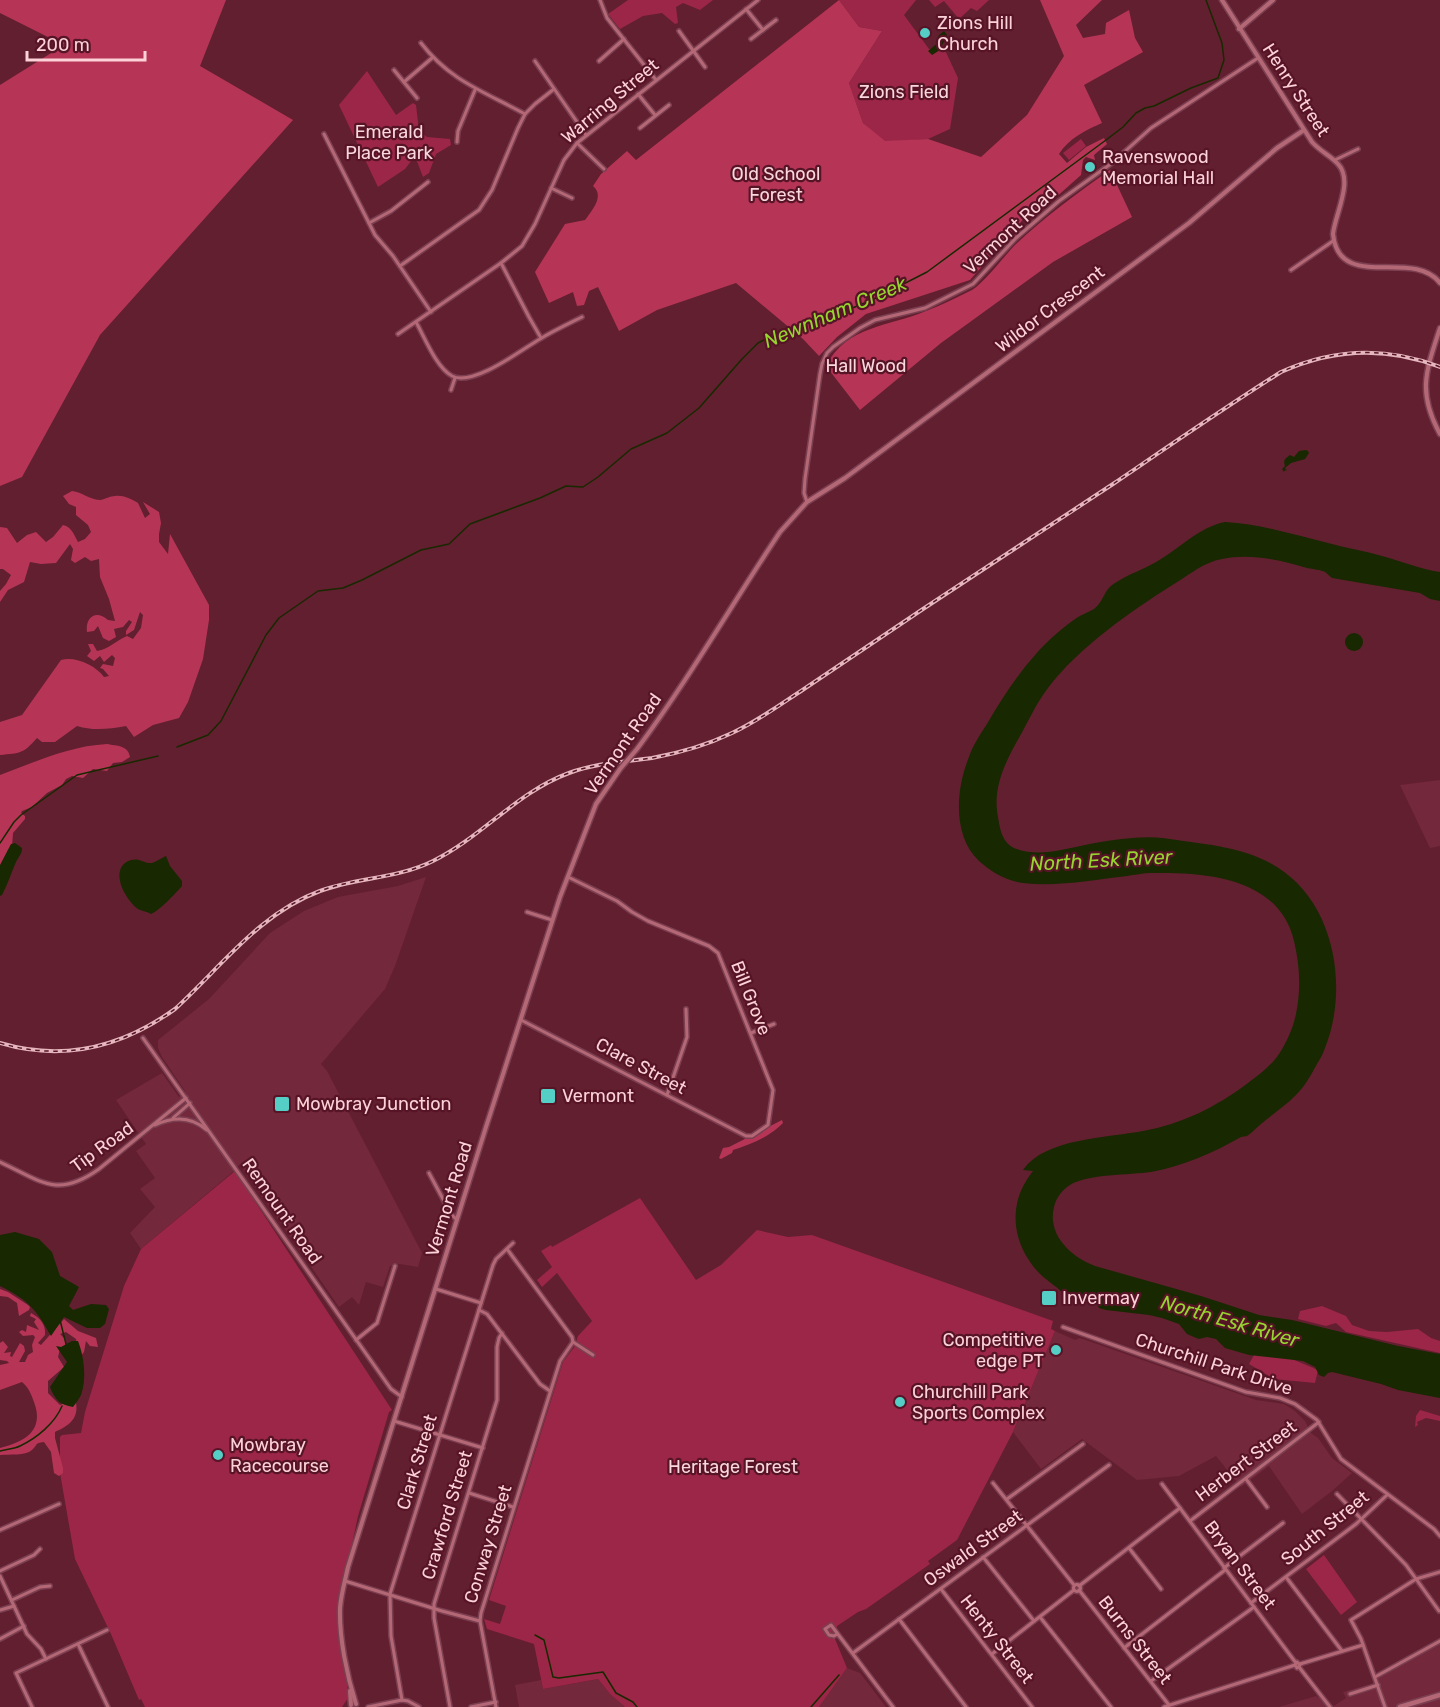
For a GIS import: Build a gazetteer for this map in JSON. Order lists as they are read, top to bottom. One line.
{"streets":{"street":["Henry Street","Warring Street","Vermont Road","Wildor Crescent","Bill Grove","Clare Street","Tip Road","Remount Road","Churchill Park Drive","Herbert Street","Clark Street","Crawford Street","South Street","Conway Street","Oswald Street","Bryan Street","Henty Street","Burns Street"]},"crossings":[["Henry Street","Vermont Road"],["Henry Street","Wildor Crescent"],["Vermont Road","Wildor Crescent"],["Vermont Road","Bill Grove"],["Vermont Road","Clare Street"],["Vermont Road","Remount Road"],["Bill Grove","Clare Street"],["Tip Road","Remount Road"],["Churchill Park Drive","Herbert Street"],["Herbert Street","Bryan Street"],["Herbert Street","Henty Street"],["Herbert Street","Burns Street"],["South Street","Bryan Street"],["South Street","Burns Street"],["Oswald Street","Henty Street"],["Oswald Street","Burns Street"]],"water":["Newnham Creek","North Esk River"],"parks":["Zions Field","Emerald Place Park","Old School Forest","Hall Wood","Heritage Forest"],"places":{"other":["Zions Hill Church","Ravenswood Memorial Hall","Competitive edge PT","Churchill Park Sports Complex","Mowbray Racecourse"],"transit":["Vermont","Mowbray Junction","Invermay"]},"scale_bar":"200 m"}
